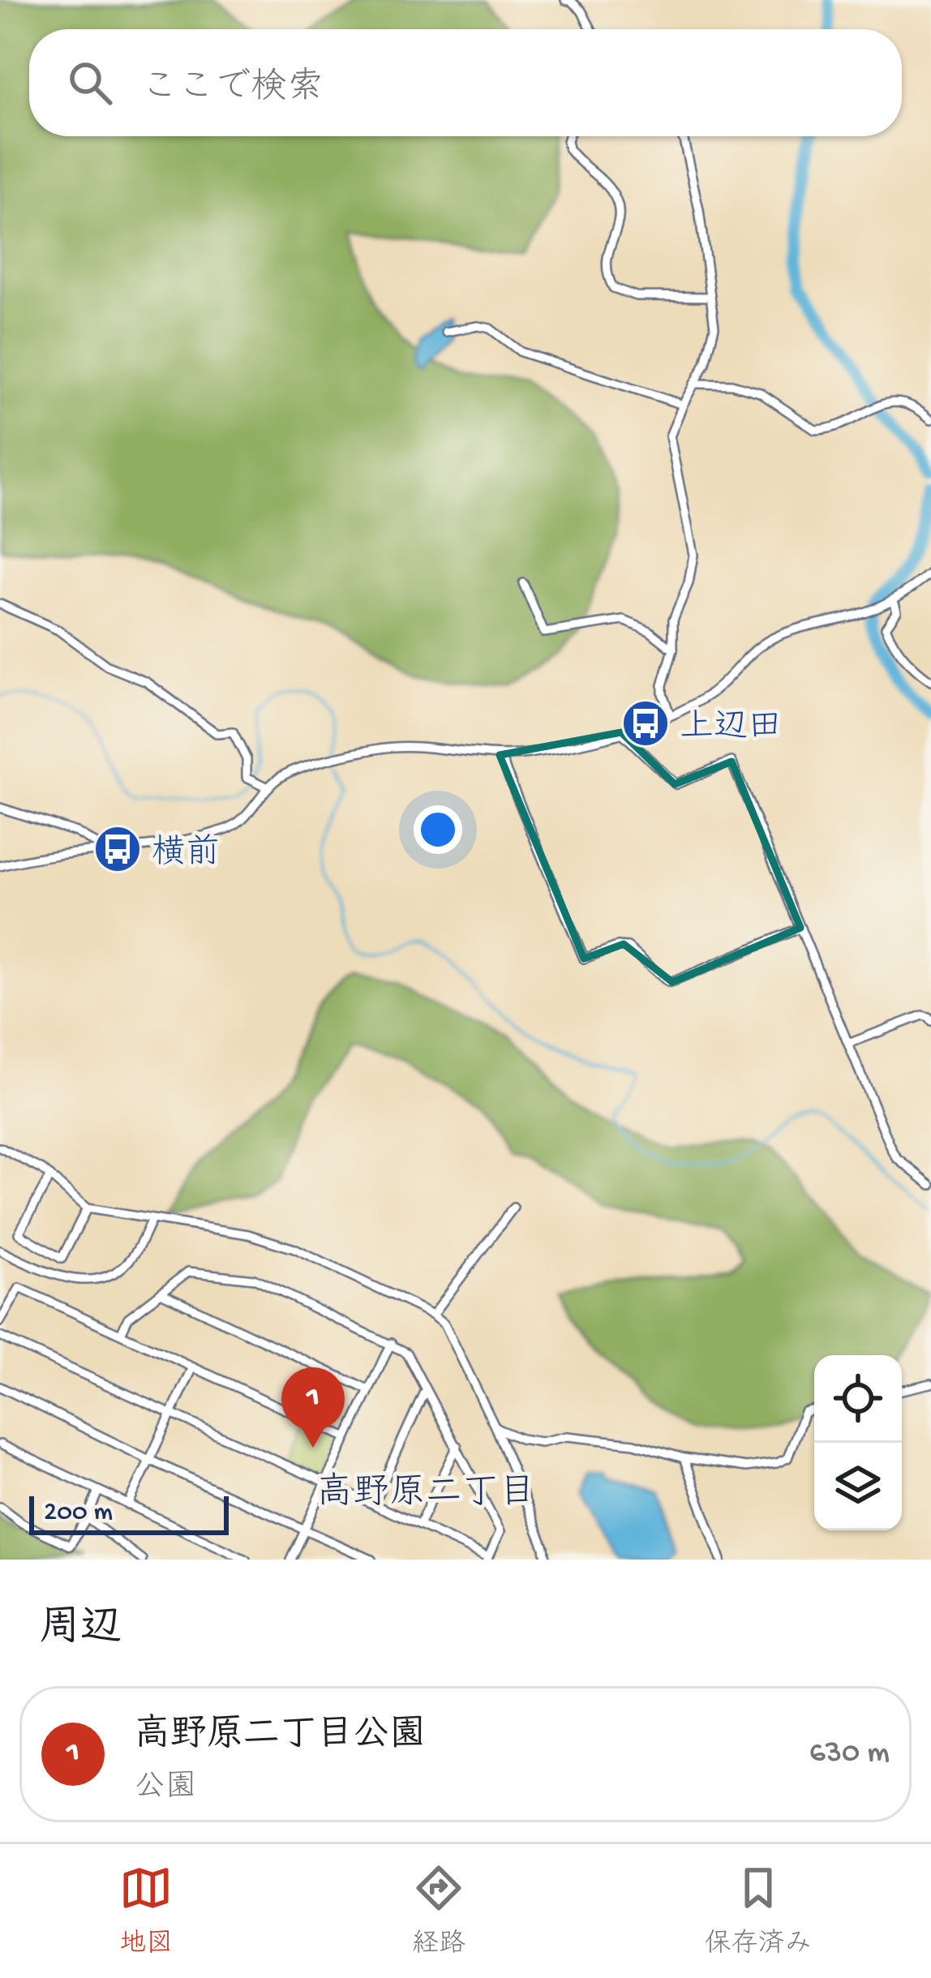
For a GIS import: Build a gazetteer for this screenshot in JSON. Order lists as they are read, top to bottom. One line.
{"districts":["高野原二丁目"],"places":{"bus stop":["上辺田","横前"]},"scale_bar":"200 m","page":{"search":"ここで検索","pins":"1","scale":"200 m","heading":"周辺","list":[{"mark":"1","name":"高野原二丁目公園","note":"公園","value":"630 m"}],"nav":["地図","経路","保存済み"]}}
